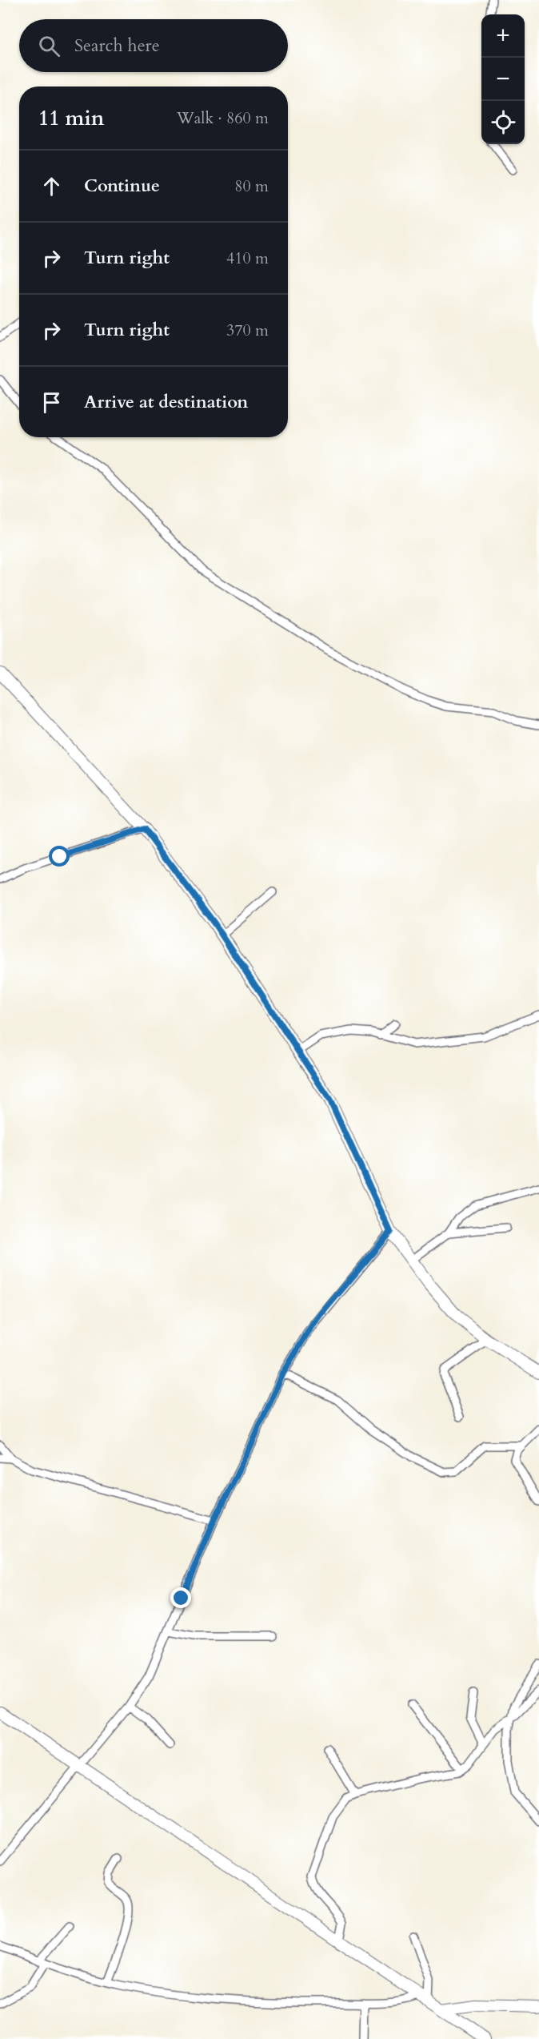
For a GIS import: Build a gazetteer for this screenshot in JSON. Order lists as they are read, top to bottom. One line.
{"page":{"map_buttons":["+","−"],"search":"Search here","heading":["11 min","Walk · 860 m"],"list":[["Continue","80 m"],["Turn right","410 m"],["Turn right","370 m"],"Arrive at destination"]}}
